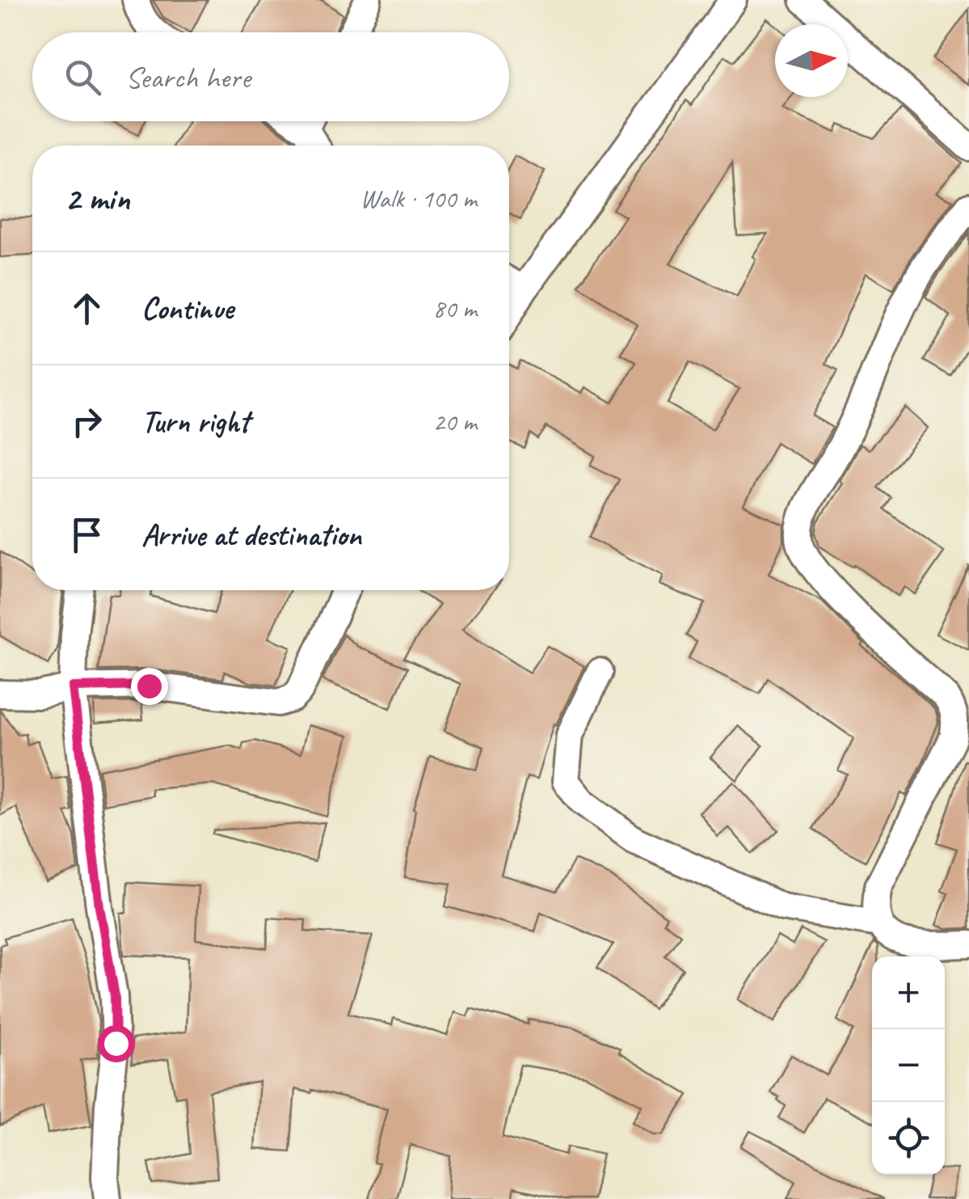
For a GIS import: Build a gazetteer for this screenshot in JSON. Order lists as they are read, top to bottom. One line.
{"north":"right","page":{"search":"Search here","heading":["2 min","Walk · 100 m"],"list":[["Continue","80 m"],["Turn right","20 m"],"Arrive at destination"],"map_buttons":["+","−"]}}
